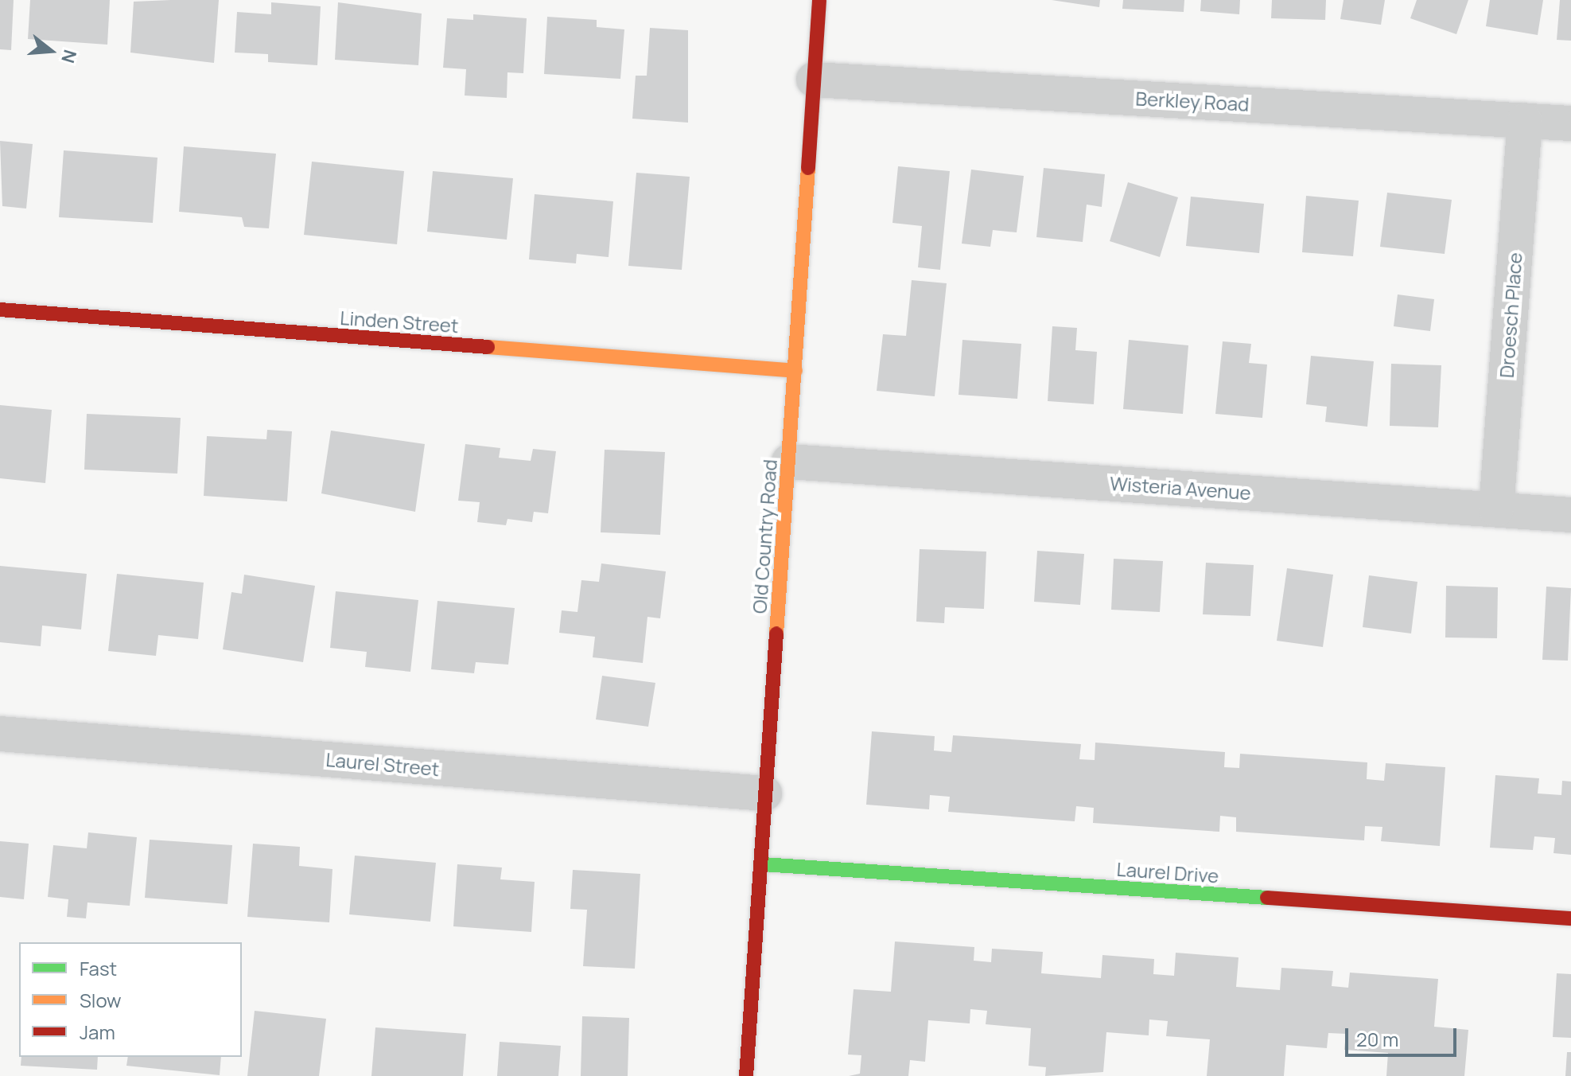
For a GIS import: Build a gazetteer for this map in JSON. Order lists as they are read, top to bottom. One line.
{"streets":{"street":["Berkley Road","Droesch Place","Linden Street","Wisteria Avenue","Old Country Road","Laurel Street","Laurel Drive"]},"crossings":[["Berkley Road","Droesch Place"],["Berkley Road","Old Country Road"],["Droesch Place","Wisteria Avenue"],["Linden Street","Old Country Road"],["Wisteria Avenue","Old Country Road"],["Old Country Road","Laurel Street"],["Old Country Road","Laurel Drive"]],"legend":["Fast","Slow","Jam"],"scale_bar":"20 m","north":"right"}
